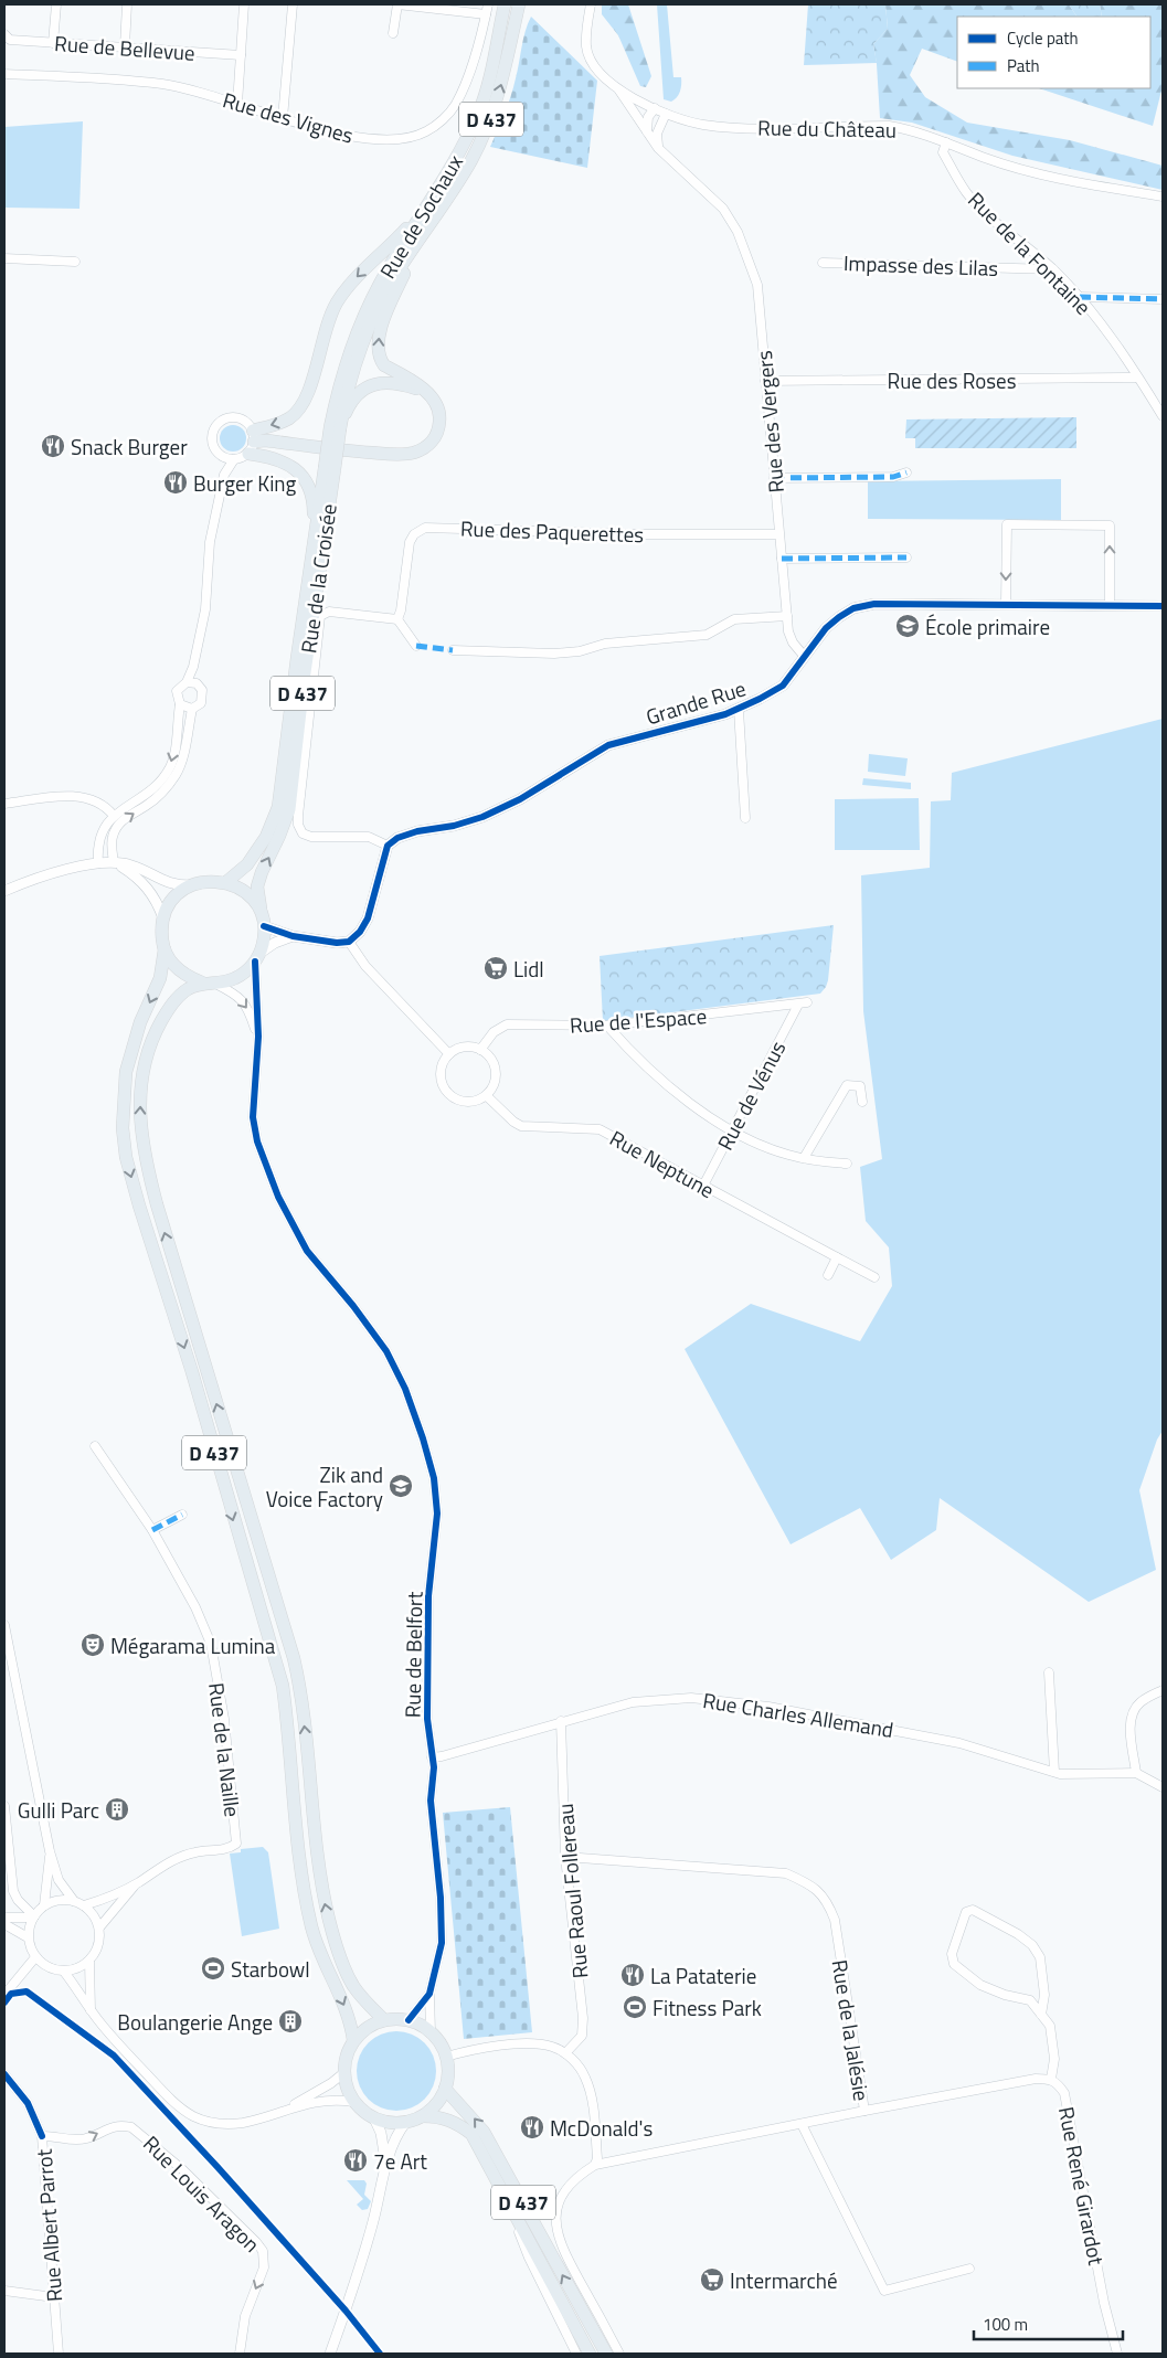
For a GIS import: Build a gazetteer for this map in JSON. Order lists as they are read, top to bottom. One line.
{"streets":{"main road":["D 437","Rue de Sochaux","Rue de la Croisée"],"street":["Rue de Bellevue","Rue des Vignes","Rue du Château","Rue de la Fontaine","Impasse des Lilas","Rue des Roses","Rue des Vergers","Rue des Paquerettes","Grande Rue","Rue de l'Espace","Rue de Vénus","Rue Neptune","Rue de Belfort","Rue Charles Allemand","Rue de la Naille","Rue Raoul Follereau","Rue de la Jalésie","Rue René Girardot","Rue Louis Aragon","Rue Albert Parrot"]},"crossings":[["D 437","Rue de Sochaux"],["D 437","Rue de la Croisée"],["D 437","Rue de Belfort"],["Rue du Château","Rue de la Fontaine"],["Rue du Château","Rue des Vergers"],["Rue de la Fontaine","Impasse des Lilas"],["Rue de la Fontaine","Rue des Roses"],["Rue des Roses","Rue des Vergers"],["Rue des Vergers","Rue des Paquerettes"],["Rue des Vergers","Grande Rue"],["Rue de l'Espace","Rue de Vénus"],["Rue de l'Espace","Rue Neptune"],["Rue de Vénus","Rue Neptune"],["Rue de Belfort","Rue Charles Allemand"],["Rue Charles Allemand","Rue Raoul Follereau"],["Rue Raoul Follereau","Rue de la Jalésie"],["Rue de la Jalésie","Rue René Girardot"],["Rue Louis Aragon","Rue Albert Parrot"]],"places":{"restaurant":["Snack Burger","Burger King","La Pataterie","McDonald's","7e Art"],"school or university":["École primaire","Zik and Voice Factory"],"supermarket":["Lidl","Intermarché"],"theatre":["Mégarama Lumina"],"building":["Gulli Parc","Boulangerie Ange"],"sports":["Starbowl","Fitness Park"]},"legend":["Cycle path","Path"],"scale_bar":"100 m"}
